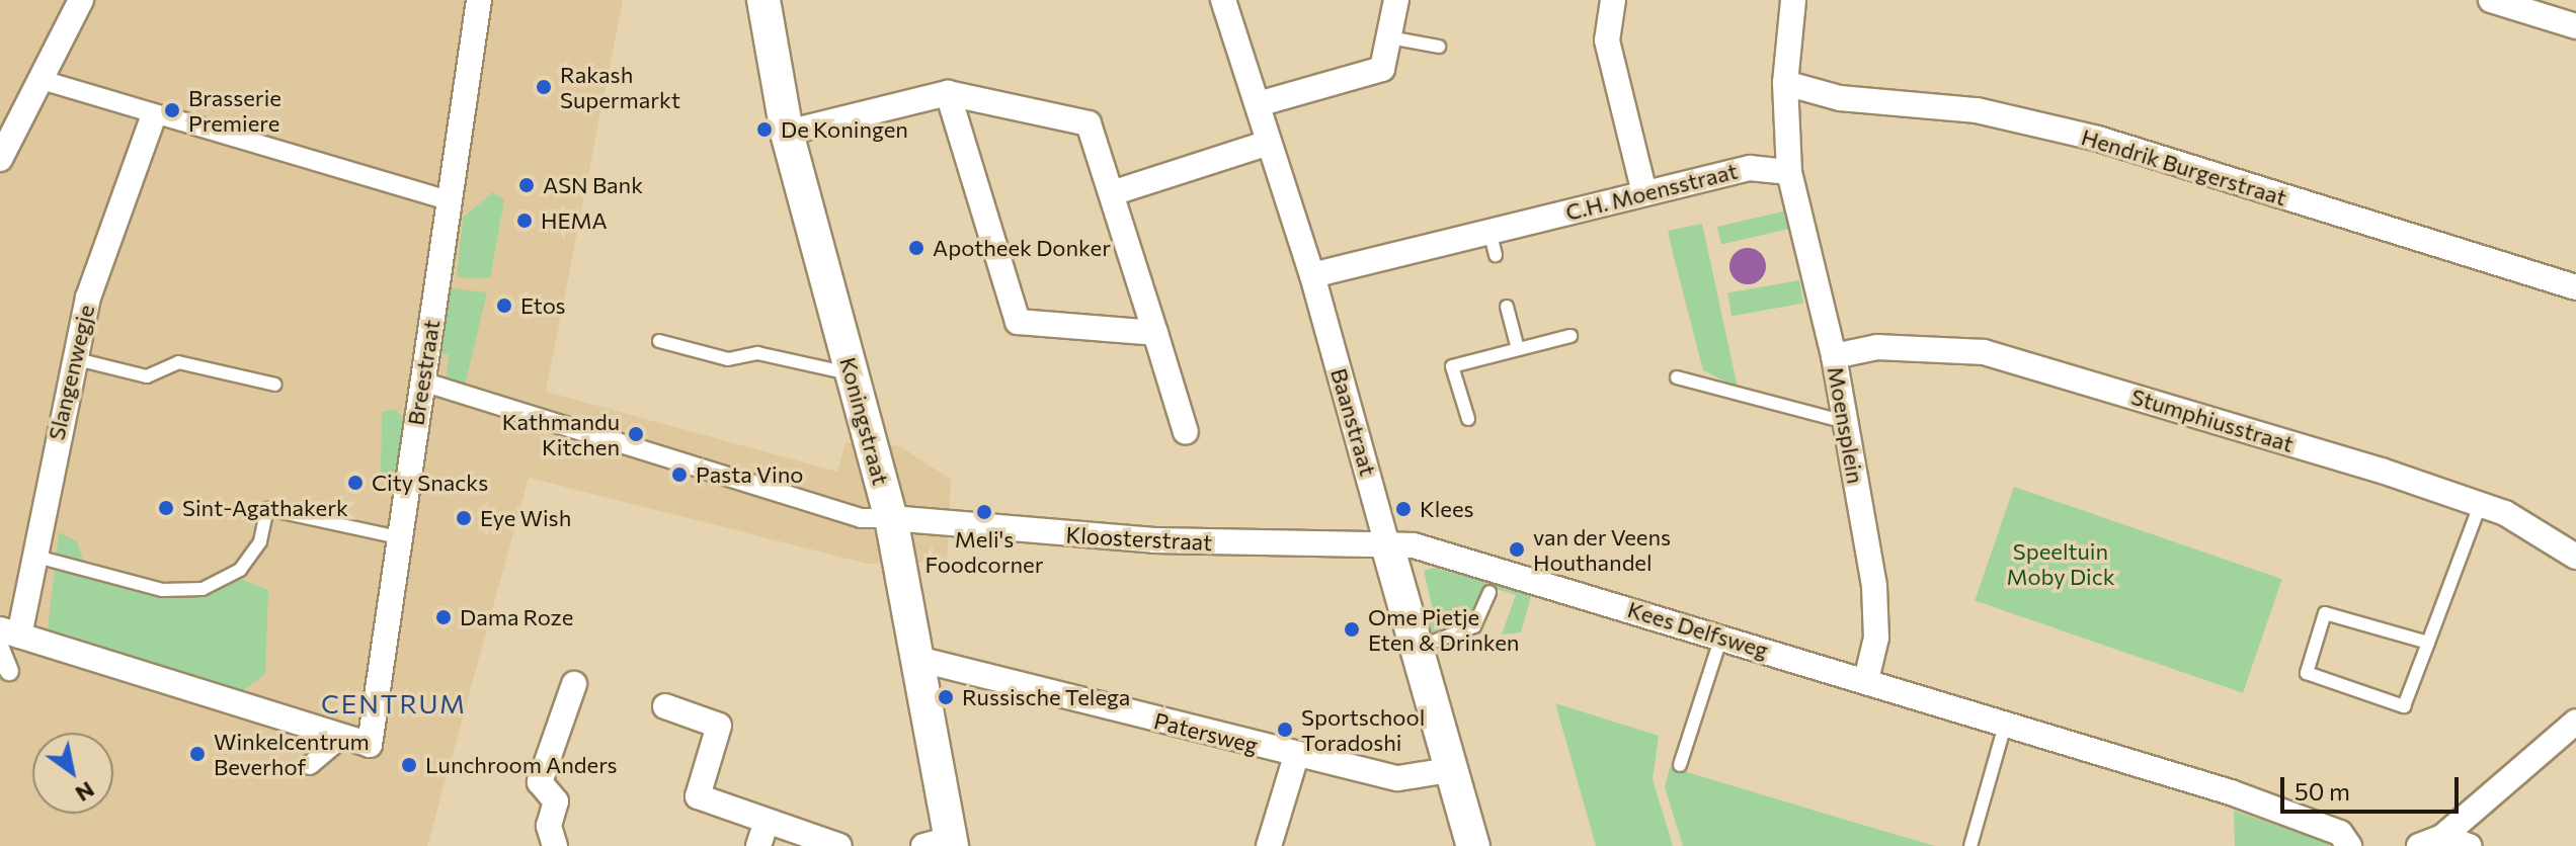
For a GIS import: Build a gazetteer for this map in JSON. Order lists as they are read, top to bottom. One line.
{"streets":{"street":["Hendrik Burgerstraat","C.H. Moensstraat","Slangenwegje","Breestraat","Stumphiusstraat","Koningstraat","Baanstraat","Moensplein","Kloosterstraat","Kees Delfsweg","Patersweg"]},"crossings":[["C.H. Moensstraat","Baanstraat"],["C.H. Moensstraat","Moensplein"],["Stumphiusstraat","Moensplein"],["Koningstraat","Kloosterstraat"],["Koningstraat","Patersweg"],["Baanstraat","Kloosterstraat"],["Baanstraat","Kees Delfsweg"],["Baanstraat","Patersweg"],["Moensplein","Kees Delfsweg"],["Kloosterstraat","Kees Delfsweg"]],"districts":["CENTRUM"],"parks":["Speeltuin Moby Dick"],"places":["Rakash Supermarkt","Brasserie Premiere","De Koningen","ASN Bank","HEMA","Apotheek Donker","Etos","Kathmandu Kitchen","Pasta Vino","City Snacks","Sint-Agathakerk","Klees","Meli's Foodcorner","Eye Wish","van der Veens Houthandel","Dama Roze","Ome Pietje Eten & Drinken","Russische Telega","Sportschool Toradoshi","Winkelcentrum Beverhof","Lunchroom Anders"],"scale_bar":"50 m","north":"bottom right"}
